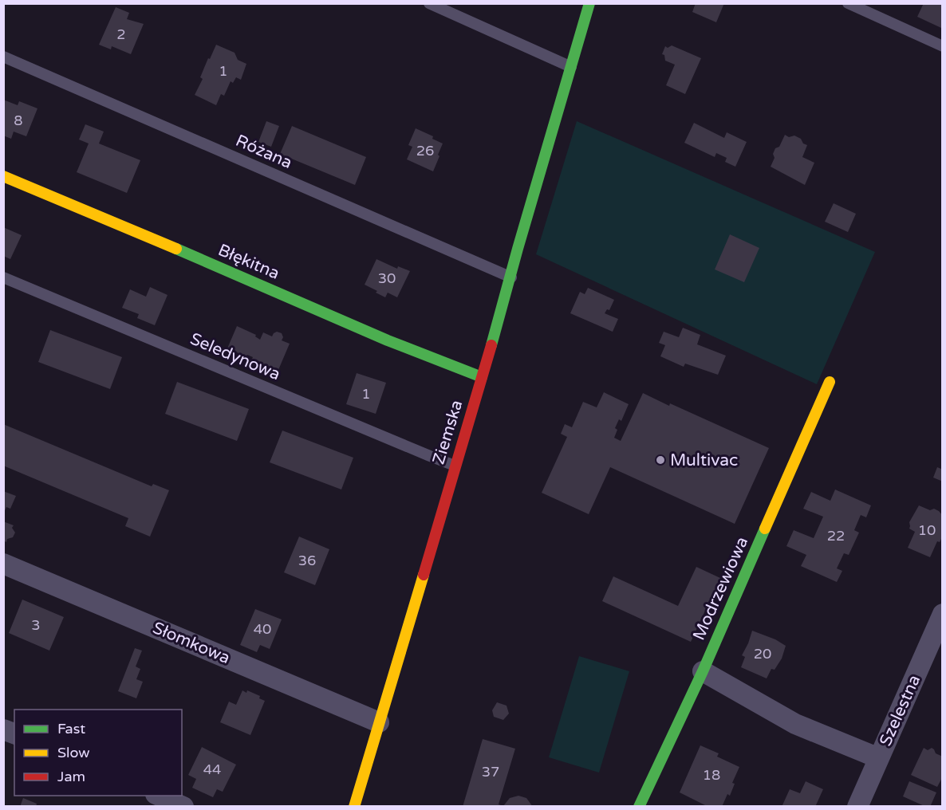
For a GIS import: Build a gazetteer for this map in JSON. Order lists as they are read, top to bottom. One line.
{"streets":{"street":["Błękitna","Ziemska","Modrzewiowa","Słomkowa","Szelestna"],"lane":["Różana","Seledynowa"]},"crossings":[["Różana","Ziemska"],["Błękitna","Ziemska"],["Seledynowa","Ziemska"],["Ziemska","Słomkowa"]],"places":["Multivac"],"house_numbers":["2","1","8","26","30","1","10","22","36","3","40","20","44","37","18"],"legend":["Fast","Slow","Jam"]}
